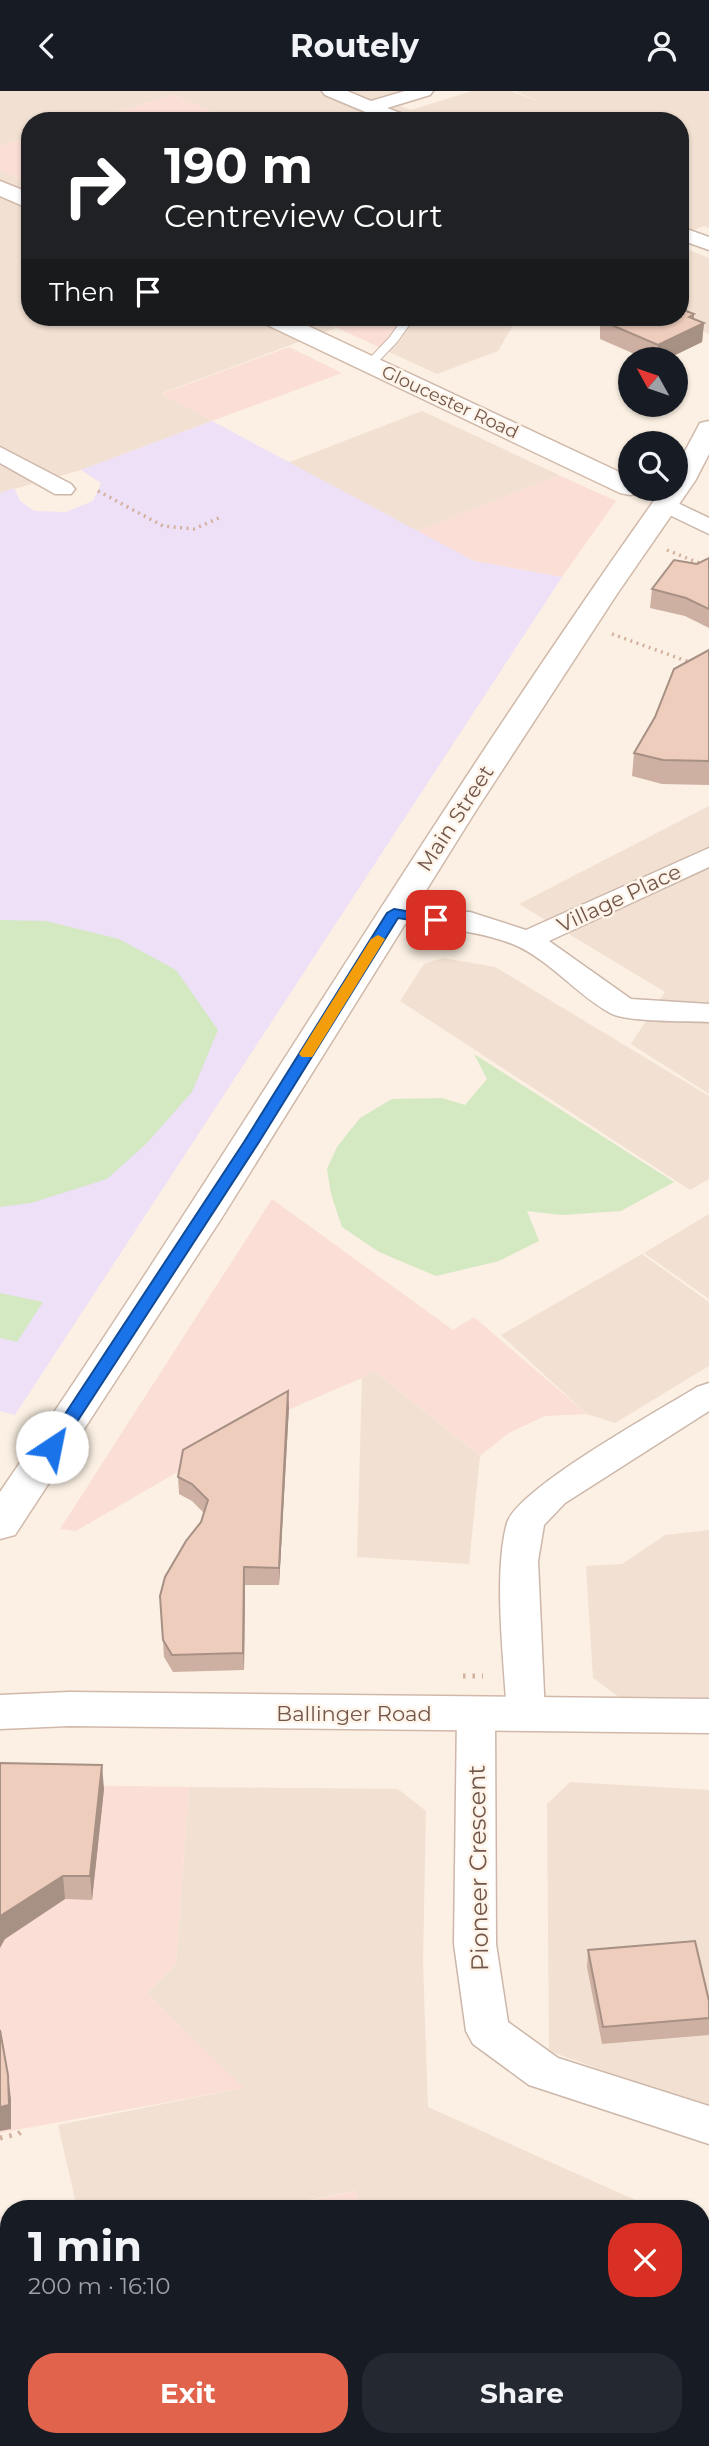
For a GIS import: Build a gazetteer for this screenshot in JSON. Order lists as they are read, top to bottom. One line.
{"streets":{"main road":["Gloucester Road","Main Street","Ballinger Road"],"street":["Village Place","Pioneer Crescent"]},"crossings":[["Gloucester Road","Main Street"],["Ballinger Road","Pioneer Crescent"]],"north":"top left","page":{"header":"Routely","turn":["190 m","Centreview Court"],"then":"Then","heading":["1 min","200 m · 16:10"],"buttons":["Exit","Share"]}}
